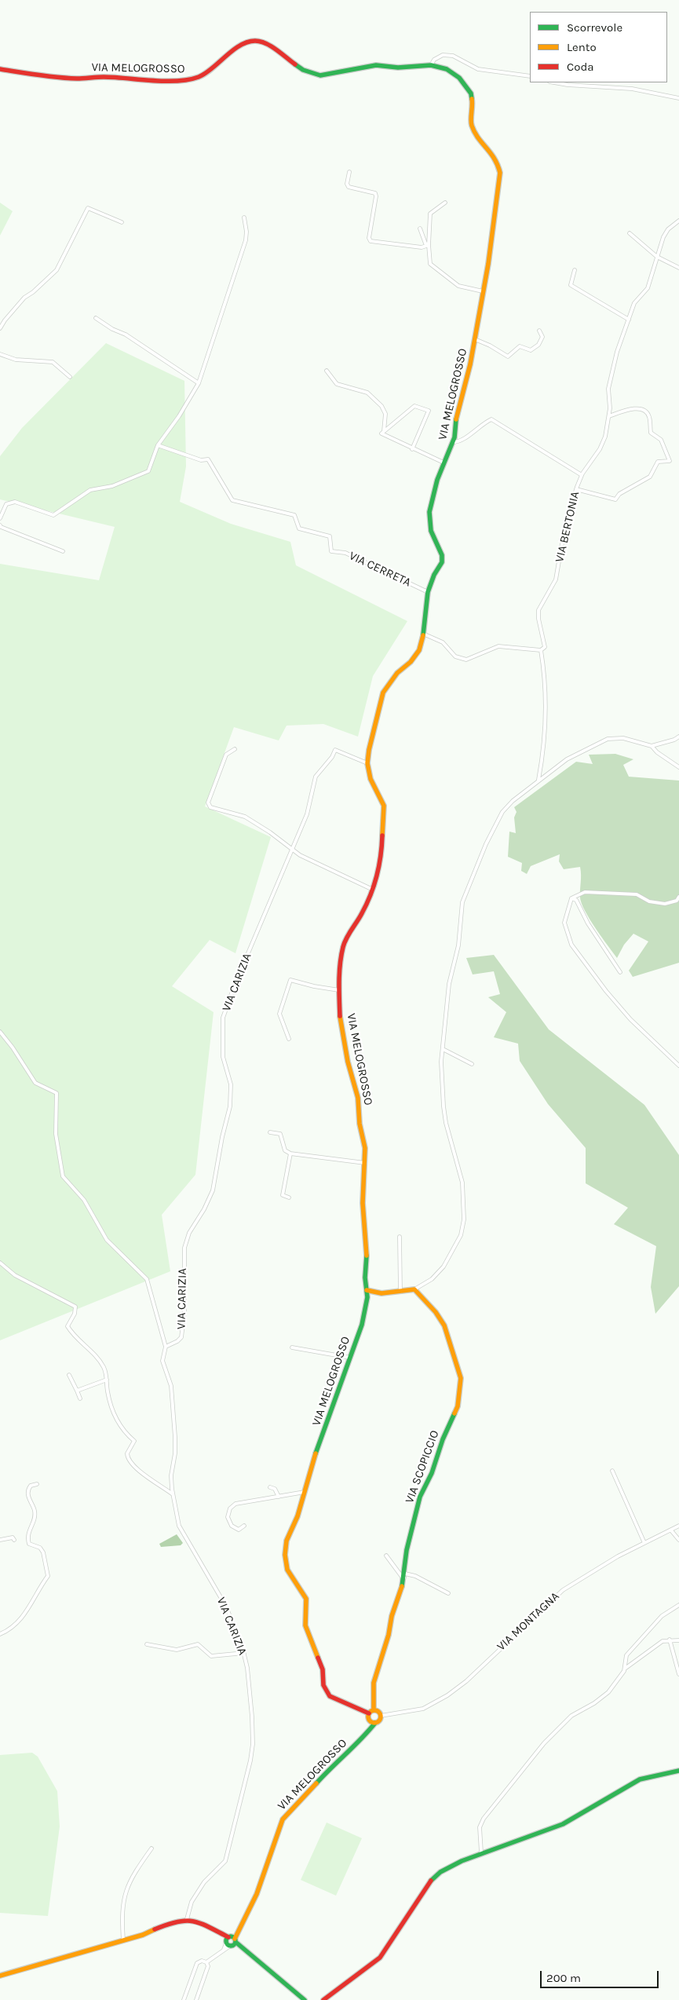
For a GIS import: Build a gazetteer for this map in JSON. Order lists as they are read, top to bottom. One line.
{"streets":{"street":["VIA MELOGROSSO","VIA BERTONIA","VIA CERRETA","VIA CARIZIA","VIA SCOPICCIO","VIA MONTAGNA"]},"crossings":[["VIA MELOGROSSO","VIA CERRETA"],["VIA MELOGROSSO","VIA CARIZIA"],["VIA MELOGROSSO","VIA SCOPICCIO"],["VIA MELOGROSSO","VIA MONTAGNA"],["VIA SCOPICCIO","VIA MONTAGNA"]],"legend":["Scorrevole","Lento","Coda"],"scale_bar":"200 m"}
